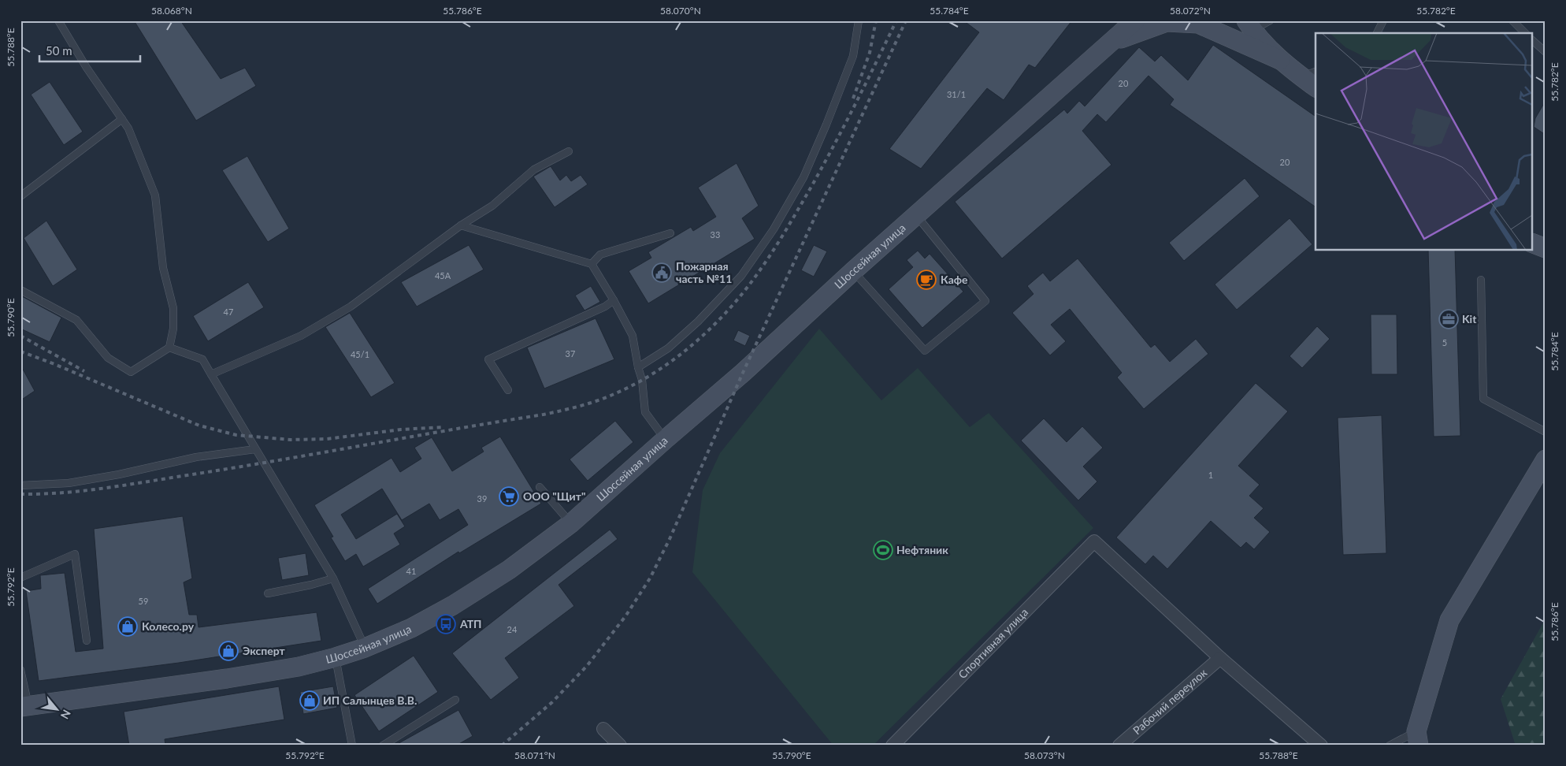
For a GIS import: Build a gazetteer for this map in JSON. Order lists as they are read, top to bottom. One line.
{"streets":{"main road":["Шоссейная улица"],"street":["Спортивная улица","Рабочий переулок"]},"crossings":[["Спортивная улица","Рабочий переулок"]],"places":{"public building":["Пожарная часть №11"],"cafe":["Кафе"],"office":["Kit"],"supermarket":["ООО \"Щит\""],"sports":["Нефтяник"],"bus stop":["АТП"],"shop":["Колесо.ру","Эксперт","ИП Салынцев В.В."]},"house_numbers":["20","31/1","20","33","45А","47","5","37","45/1","1","39","41","59","24"],"scale_bar":"50 m","north":"bottom right","coordinates":["58.068°N","55.786°E","58.070°N","55.784°E","58.072°N","55.782°E","55.788°E","55.790°E","55.792°E","58.071°N","58.073°N"]}
